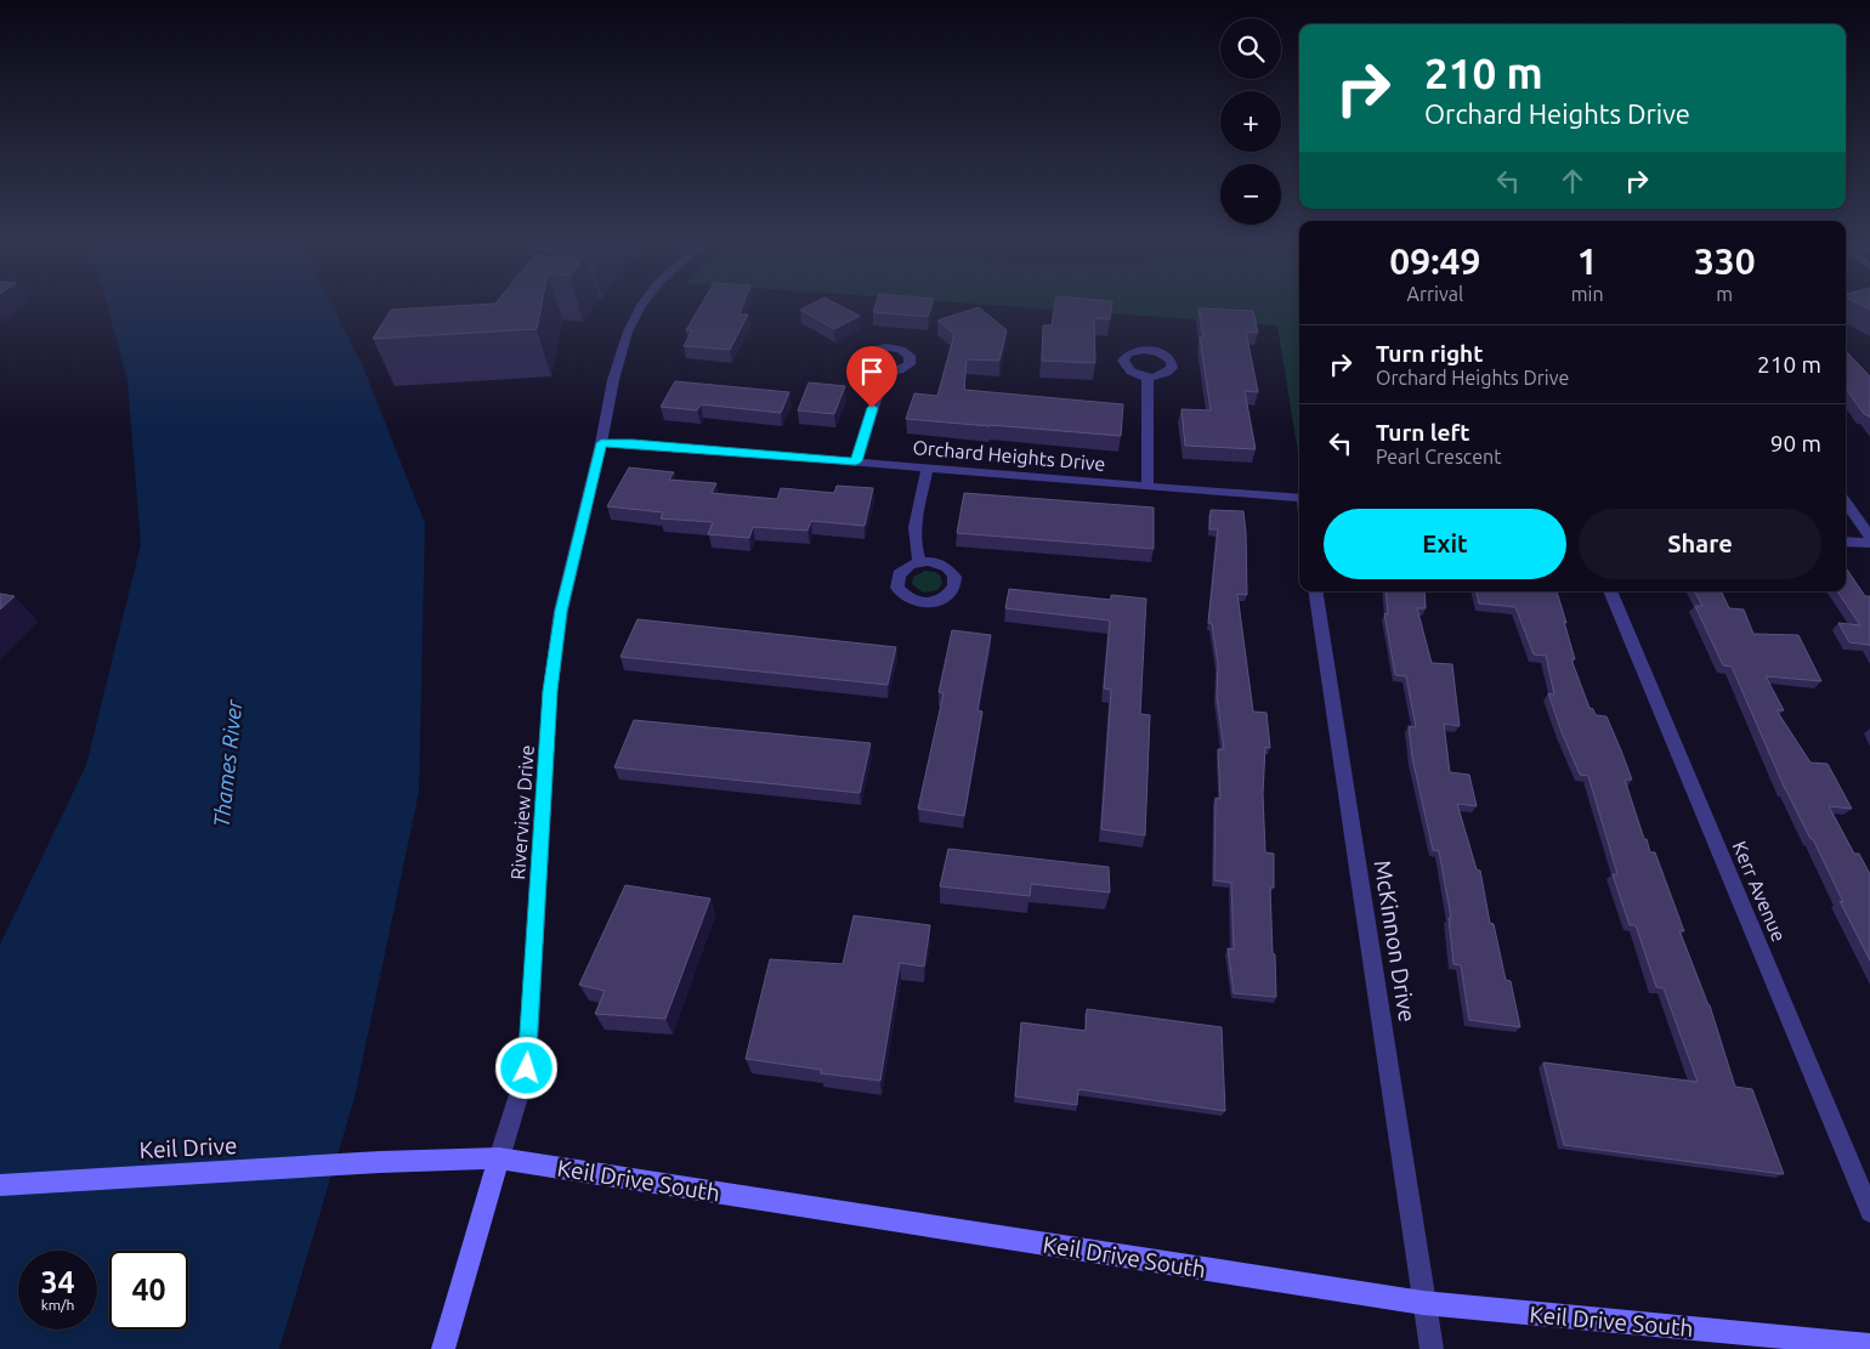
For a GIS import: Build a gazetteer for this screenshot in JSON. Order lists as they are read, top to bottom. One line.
{"streets":{"main road":["Keil Drive","Keil Drive South"],"street":["Orchard Heights Drive","Riverview Drive","Kerr Avenue","McKinnon Drive"]},"crossings":[["Orchard Heights Drive","Riverview Drive"],["Riverview Drive","Keil Drive South"],["McKinnon Drive","Keil Drive South"],["Keil Drive","Keil Drive South"]],"water":["Thames River"],"page":{"map_buttons":["+","−"],"turn":["210 m","Orchard Heights Drive"],"eta":["09:49","Arrival","1","min","330","m"],"list":[{"name":"Turn right","note":"Orchard Heights Drive","value":"210 m"},{"name":"Turn left","note":"Pearl Crescent","value":"90 m"}],"buttons":["Exit","Share"],"speed":"34 km/h","limit":"40"}}
